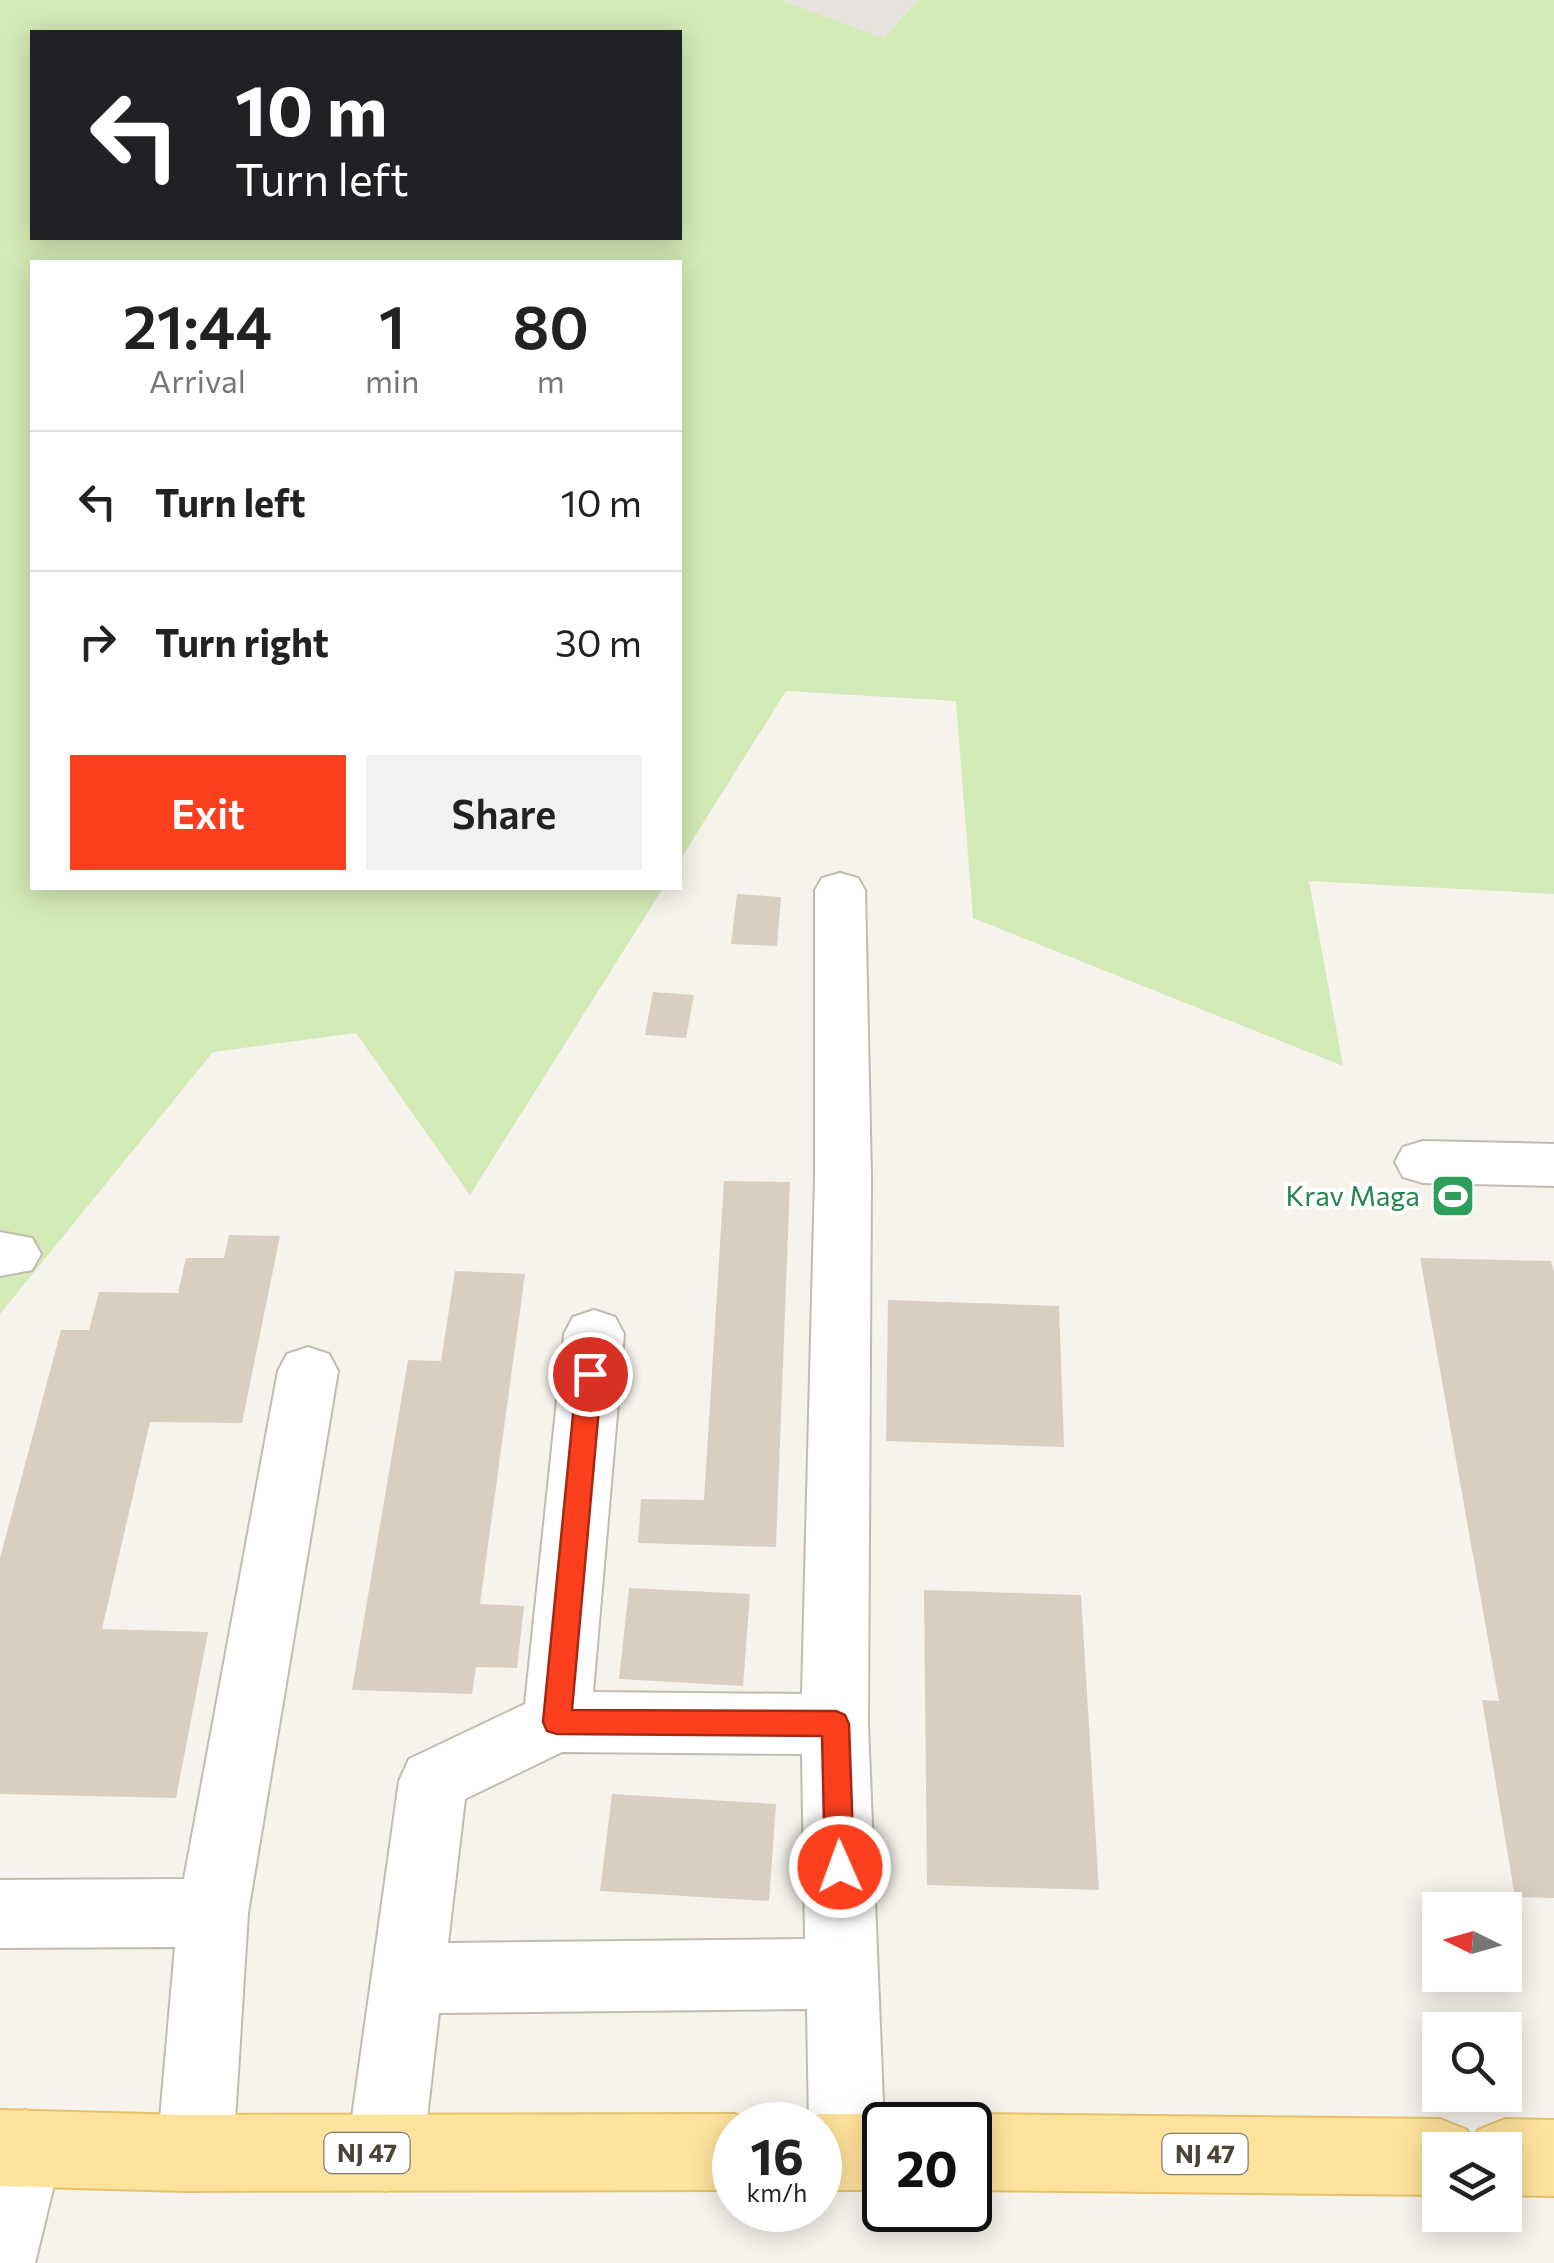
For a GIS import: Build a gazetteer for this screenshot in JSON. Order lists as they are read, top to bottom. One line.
{"streets":{"main road":["NJ 47"]},"places":{"sports":["Krav Maga"]},"north":"left","page":{"turn":["10 m","Turn left"],"eta":["21:44","Arrival","1","min","80","m"],"list":[{"name":"Turn left","value":"10 m"},{"name":"Turn right","value":"30 m"}],"buttons":["Exit","Share"],"speed":"16 km/h","limit":"20"}}
